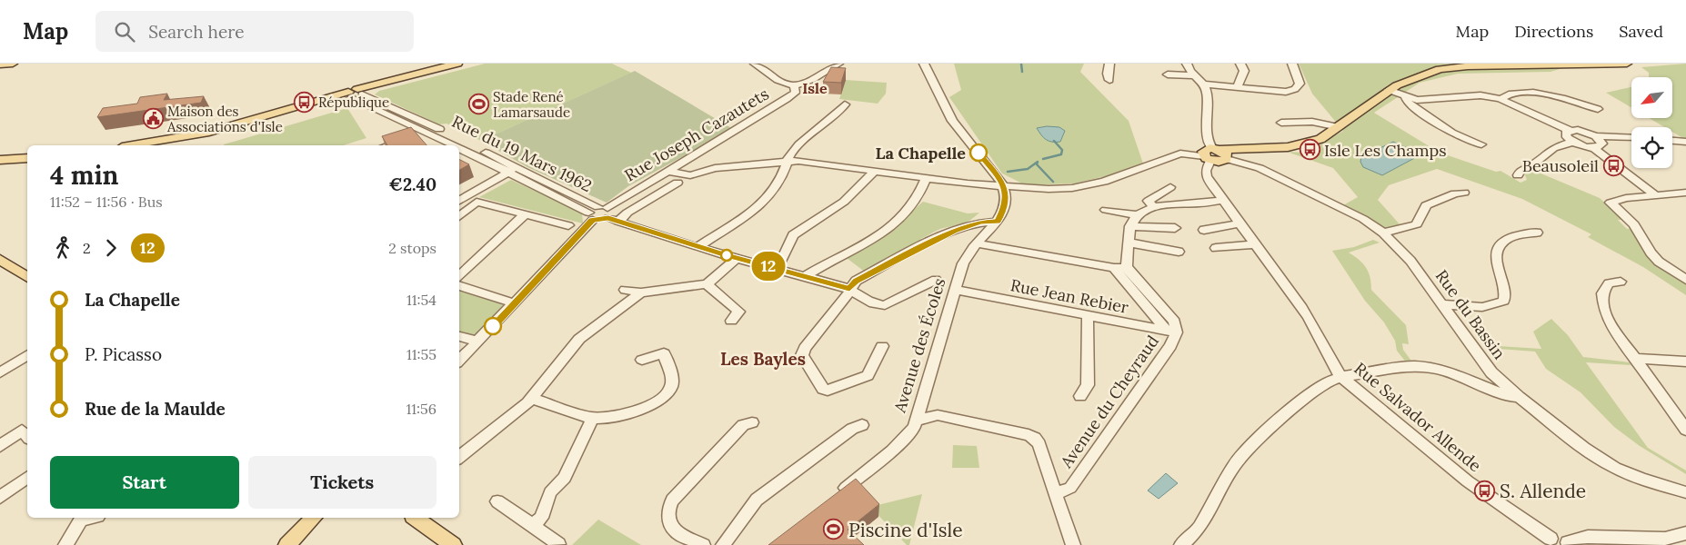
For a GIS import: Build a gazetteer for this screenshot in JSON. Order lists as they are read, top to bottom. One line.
{"streets":{"street":["Rue Joseph Cazautets","Rue du 19 Mars 1962","Rue Jean Rebier","Rue du Bassin","Avenue des Écoles","Avenue du Cheyraud","Rue Salvador Allende"]},"crossings":[["Rue Joseph Cazautets","Rue du 19 Mars 1962"],["Rue Jean Rebier","Avenue des Écoles"],["Rue Jean Rebier","Avenue du Cheyraud"],["Rue du Bassin","Avenue des Écoles"],["Rue du Bassin","Rue Salvador Allende"]],"districts":["Isle","Les Bayles"],"places":{"bus stop":["République","Isle Les Champs","Beausoleil","S. Allende"],"sports":["Stade René Lamarsaude","Piscine d'Isle"],"public building":["Maison des Associations d'Isle"],"other":["La Chapelle"]},"lines":["bus line 12"],"north":"bottom left","page":{"header":"Map","search":"Search here","nav":["Map","Directions","Saved"],"on_map":"12","heading":["4 min","11:52 – 11:56 · Bus","€2.40"],"legs":["2","12","2 stops"],"list":[{"name":"La Chapelle","value":"11:54"},{"name":"P. Picasso","value":"11:55"},{"name":"Rue de la Maulde","value":"11:56"}],"buttons":["Start","Tickets"]}}
